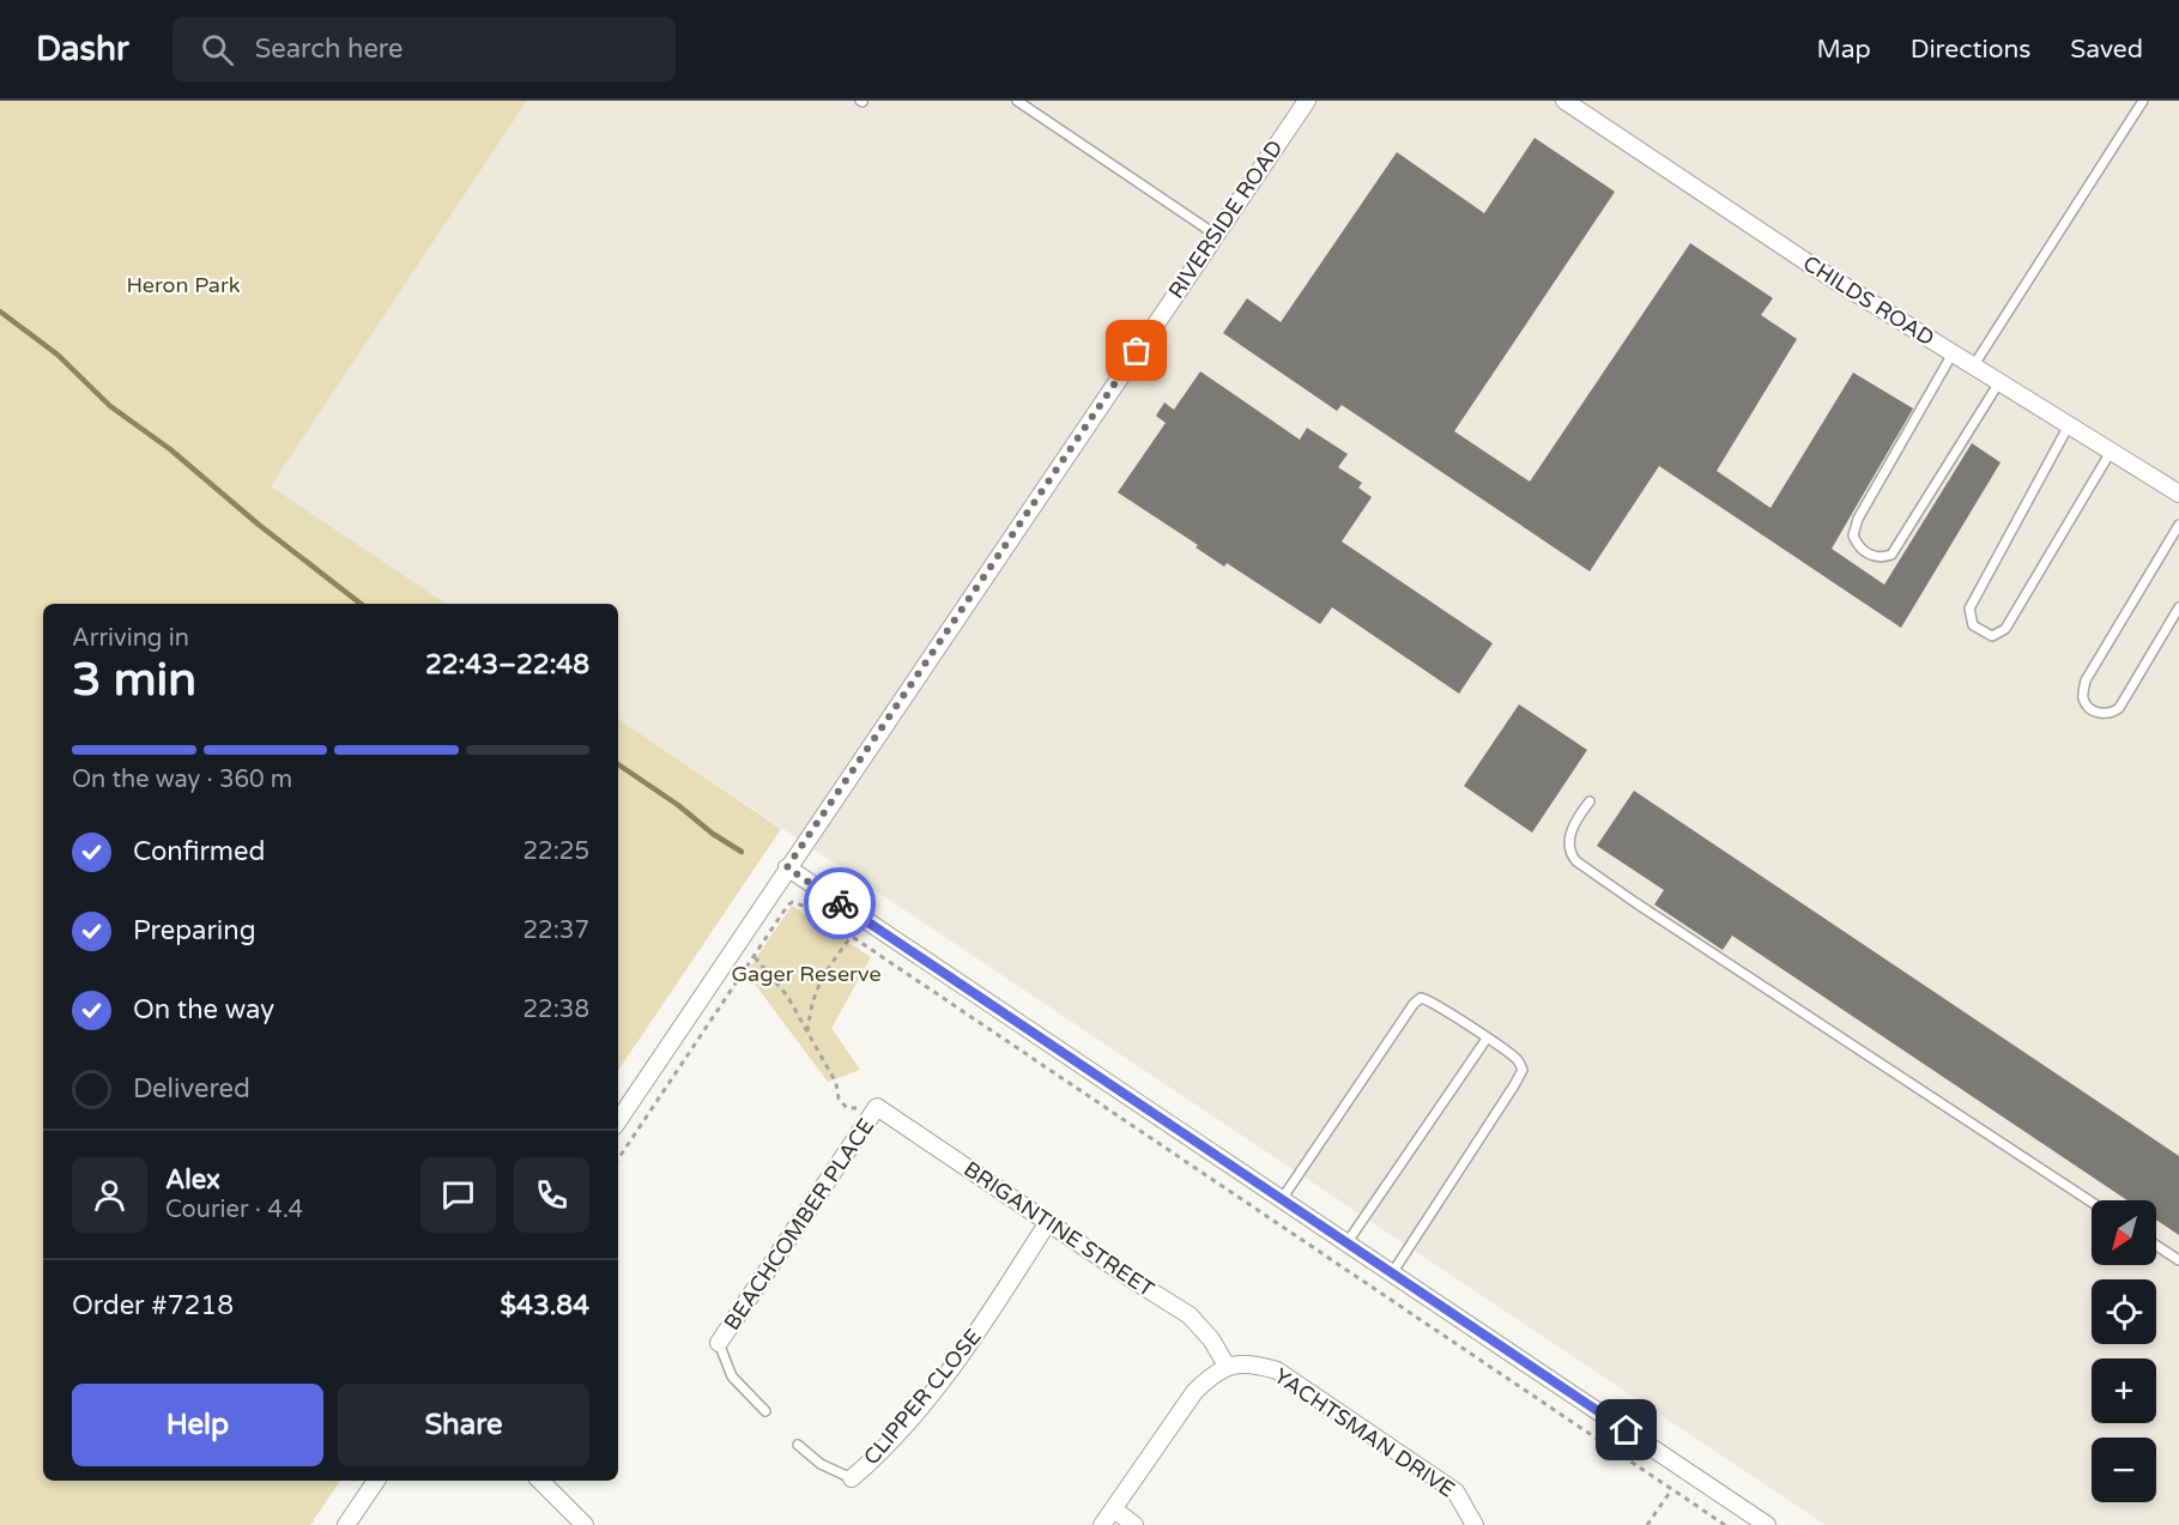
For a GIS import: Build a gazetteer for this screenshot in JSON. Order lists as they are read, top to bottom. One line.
{"streets":{"street":["RIVERSIDE ROAD","CHILDS ROAD","BEACHCOMBER PLACE","BRIGANTINE STREET","CLIPPER CLOSE","YACHTSMAN DRIVE"]},"crossings":[["BEACHCOMBER PLACE","BRIGANTINE STREET"],["BRIGANTINE STREET","CLIPPER CLOSE"],["BRIGANTINE STREET","YACHTSMAN DRIVE"]],"parks":["Heron Park","Gager Reserve"],"north":"bottom left","page":{"header":"Dashr","search":"Search here","nav":["Map","Directions","Saved"],"heading":["3 min","Arriving in","22:43–22:48"],"panel":["Alex","Courier · 4.4","Order #7218","$43.84"],"bar":"On the way · 360 m","list":[["Confirmed","22:25"],["Preparing","22:37"],["On the way","22:38"],"Delivered"],"map_buttons":["+","−"],"buttons":["Help","Share"]}}
